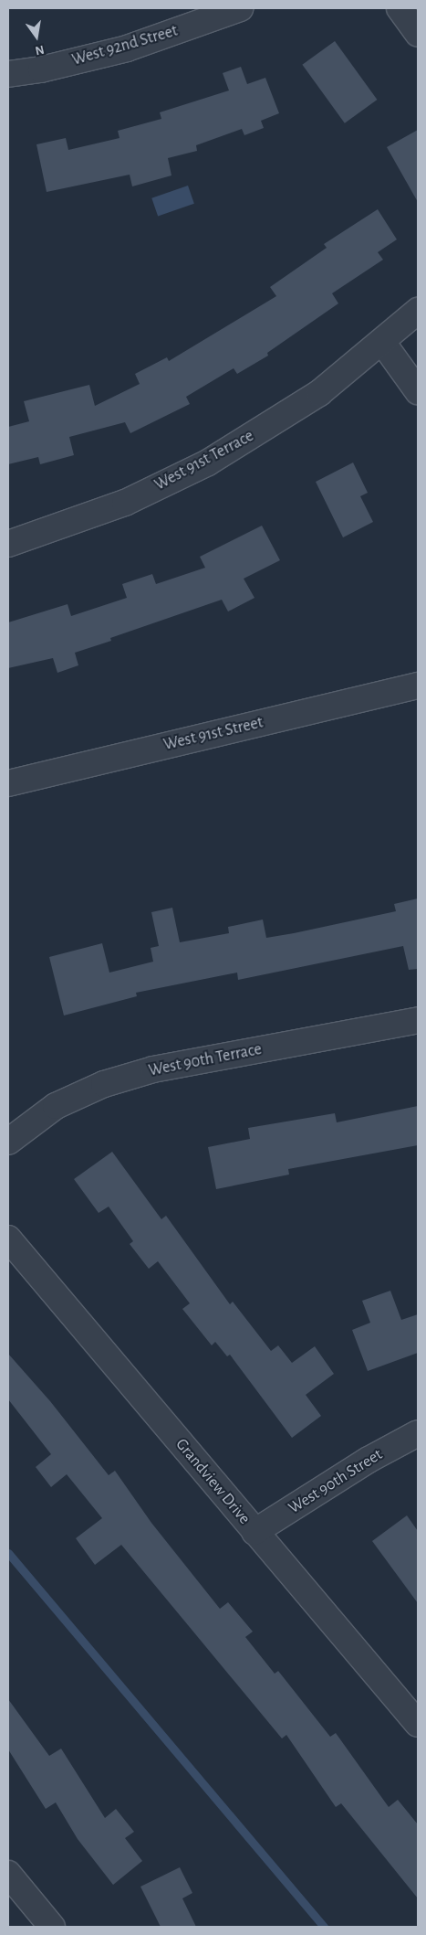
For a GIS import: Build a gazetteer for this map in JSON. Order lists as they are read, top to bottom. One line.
{"streets":{"street":["West 92nd Street","West 91st Terrace","West 91st Street","West 90th Terrace","Grandview Drive","West 90th Street"]},"crossings":[["Grandview Drive","West 90th Street"]],"north":"bottom"}
